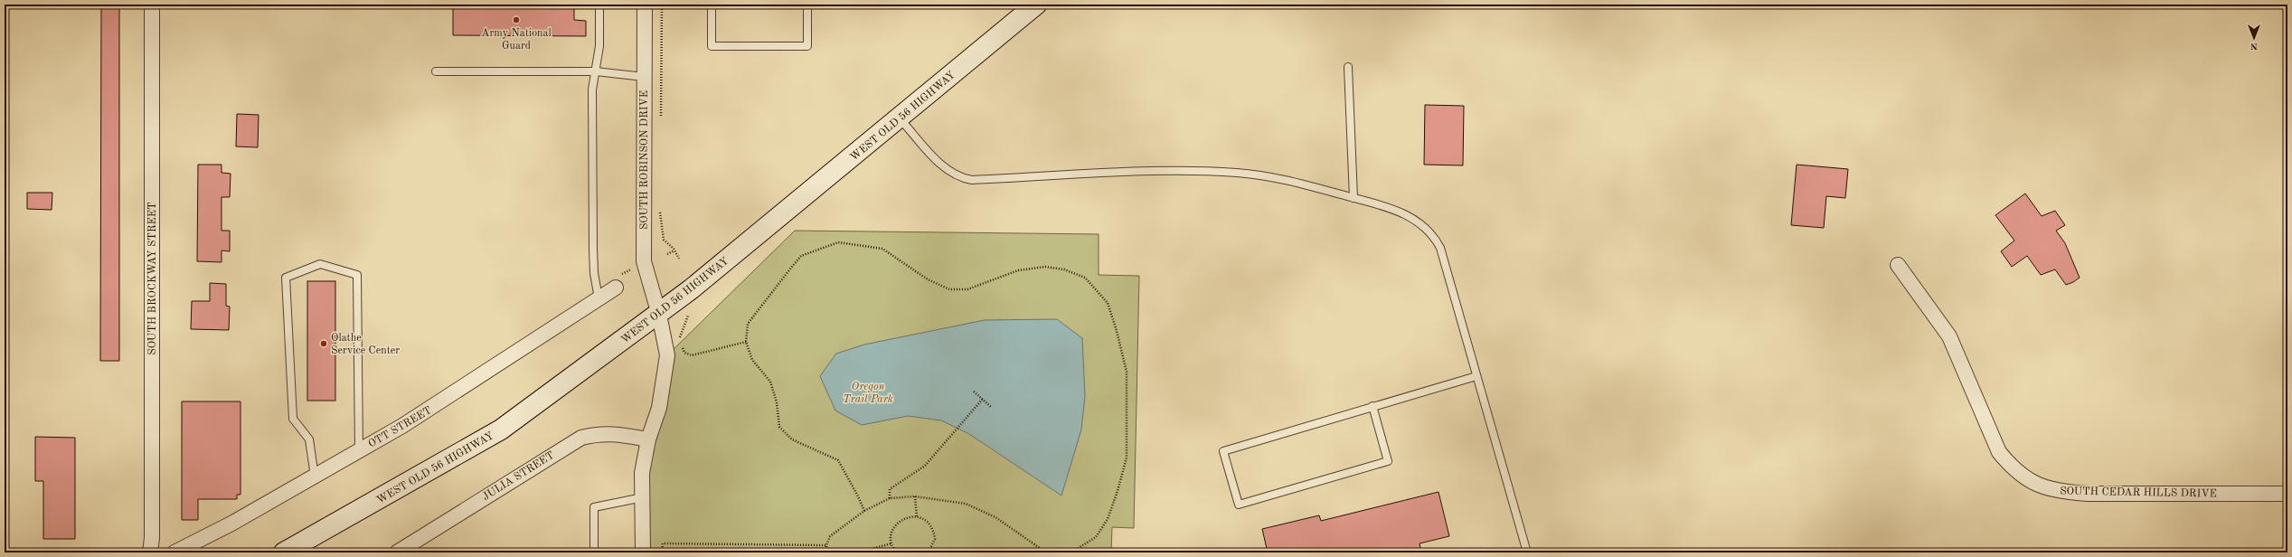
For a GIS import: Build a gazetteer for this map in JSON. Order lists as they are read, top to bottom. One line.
{"streets":{"main road":["WEST OLD 56 HIGHWAY"],"street":["SOUTH ROBINSON DRIVE","SOUTH BROCKWAY STREET","OTT STREET","JULIA STREET","SOUTH CEDAR HILLS DRIVE"]},"crossings":[["WEST OLD 56 HIGHWAY","SOUTH ROBINSON DRIVE"],["SOUTH ROBINSON DRIVE","JULIA STREET"]],"parks":["Oregon Trail Park"],"places":["Army National Guard","Olathe Service Center"],"north":"bottom"}
